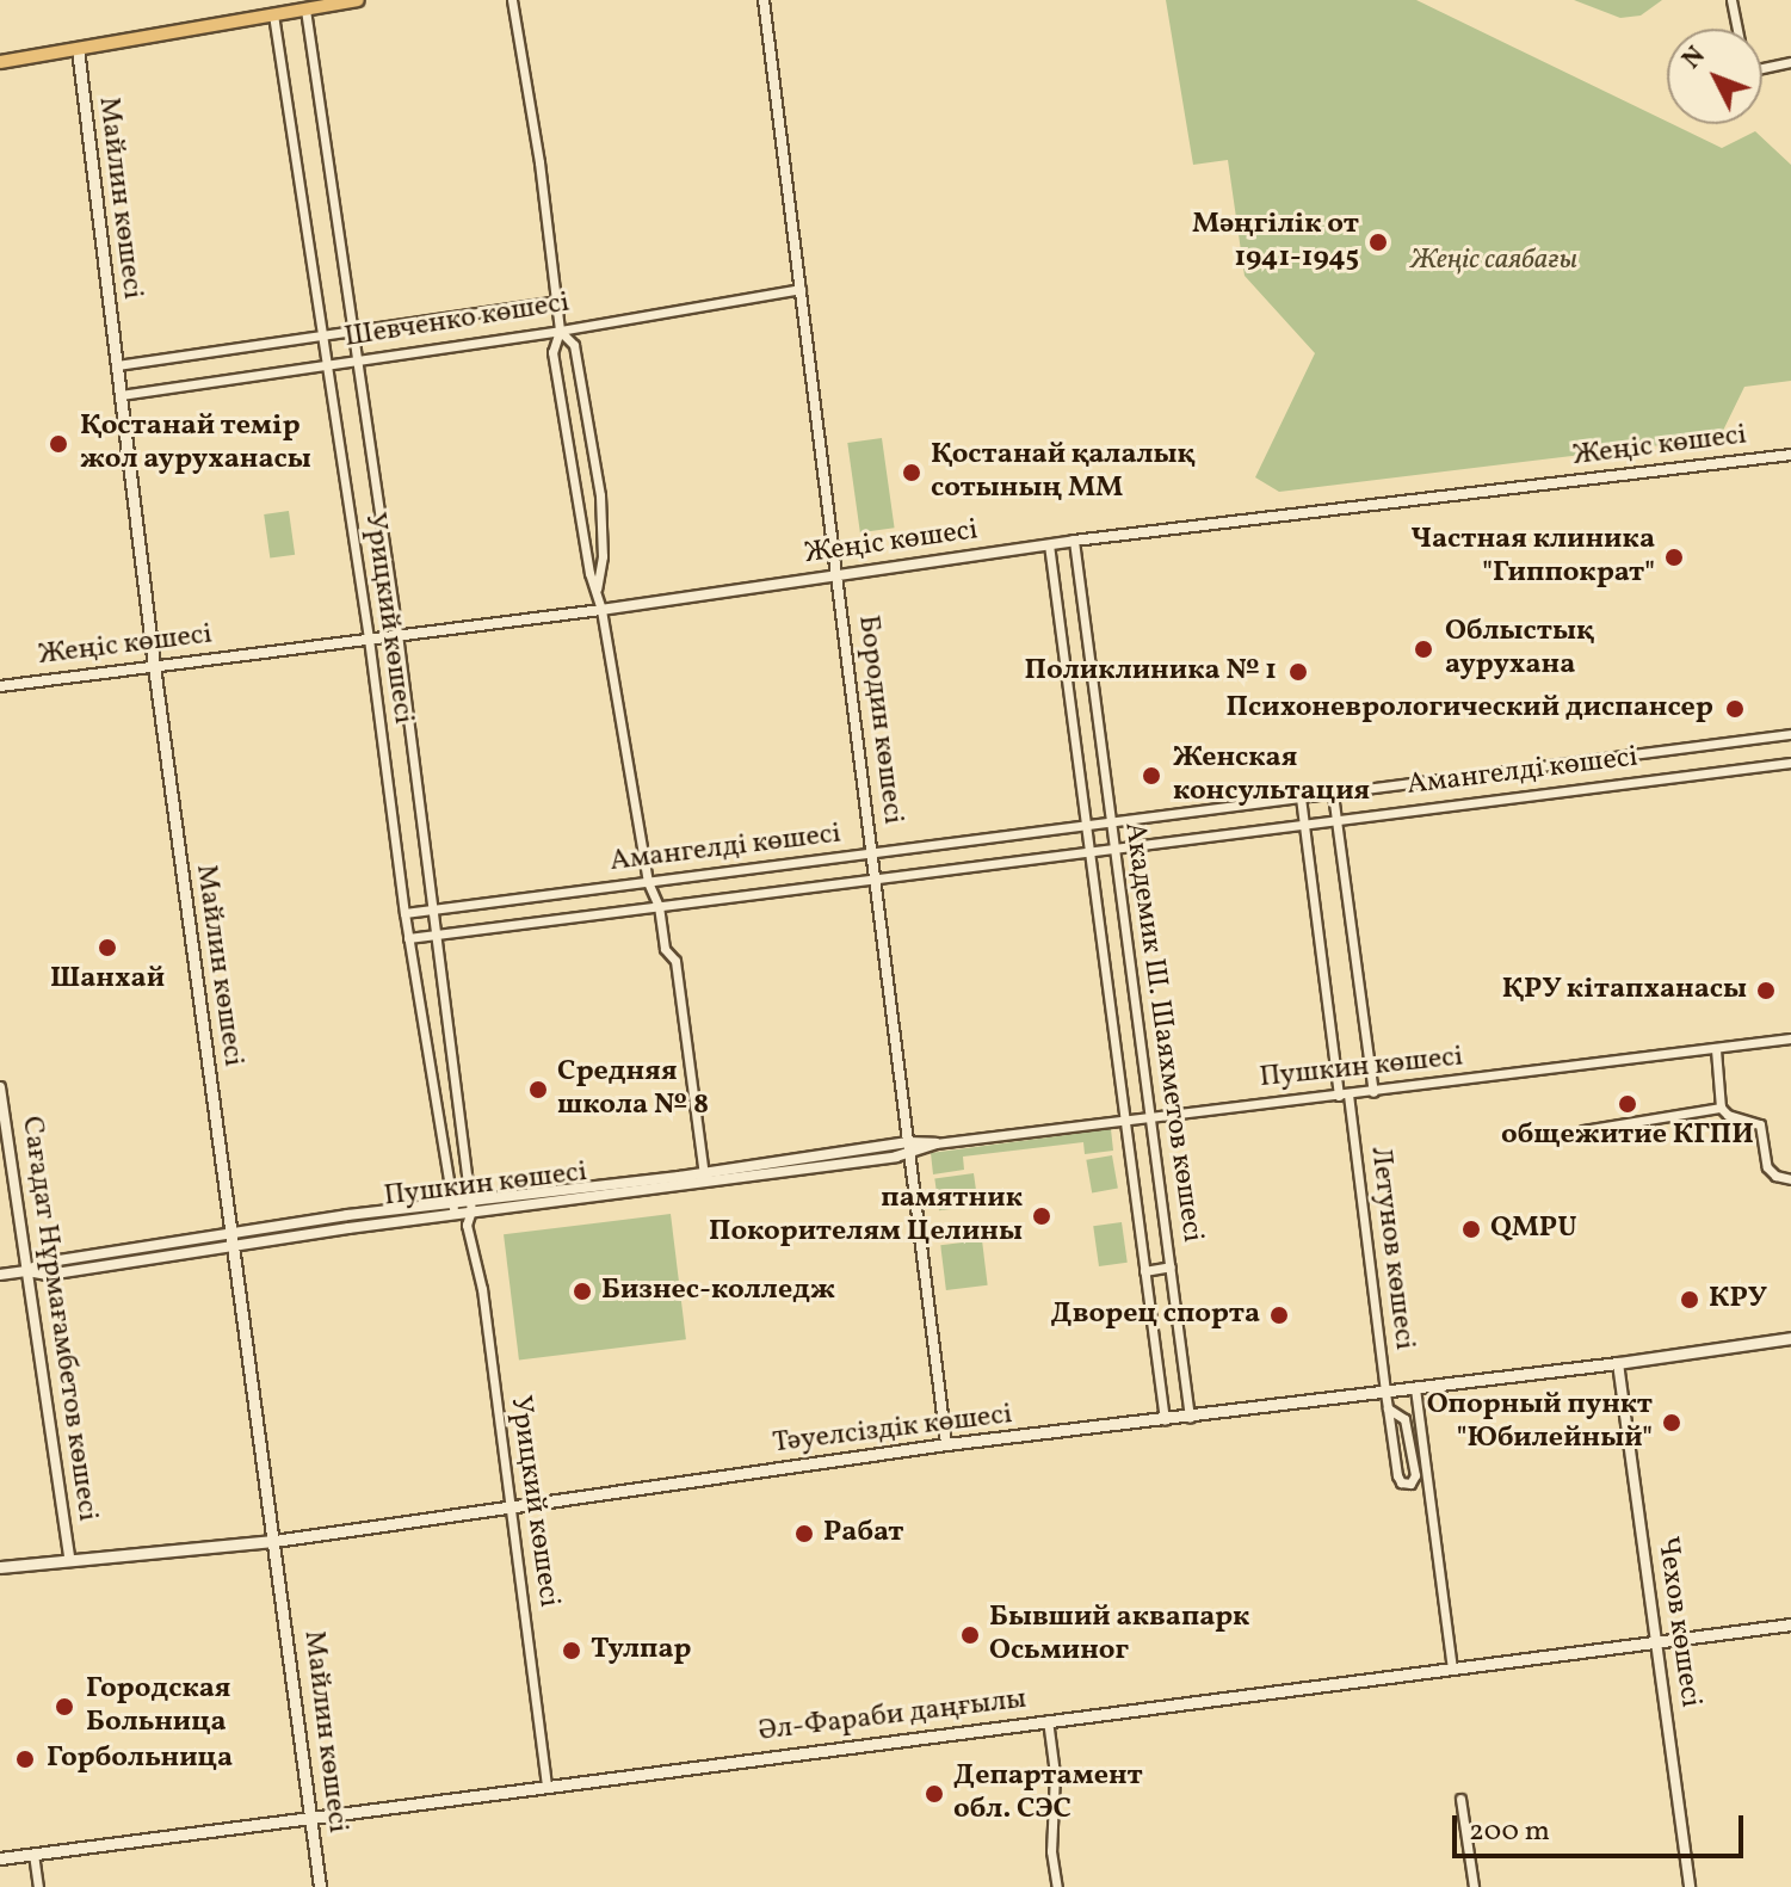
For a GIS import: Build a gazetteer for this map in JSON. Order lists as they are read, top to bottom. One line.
{"streets":{"main road":["Майлин көшесі","Тәуелсіздік көшесі","Әл-Фараби даңғылы"],"street":["Шевченко көшесі","Жеңіс көшесі","Урицкий көшесі","Бородин көшесі","Амангелді көшесі","Академик Ш. Шаяхметов көшесі","Пушкин көшесі","Летунов көшесі","Сағадат Нұрмағамбетов көшесі","Чехов көшесі"]},"crossings":[["Майлин көшесі","Шевченко көшесі"],["Майлин көшесі","Жеңіс көшесі"],["Майлин көшесі","Пушкин көшесі"],["Майлин көшесі","Тәуелсіздік көшесі"],["Майлин көшесі","Әл-Фараби даңғылы"],["Шевченко көшесі","Урицкий көшесі"],["Шевченко көшесі","Бородин көшесі"],["Жеңіс көшесі","Урицкий көшесі"],["Жеңіс көшесі","Бородин көшесі"],["Жеңіс көшесі","Академик Ш. Шаяхметов көшесі"],["Урицкий көшесі","Амангелді көшесі"],["Урицкий көшесі","Пушкин көшесі"],["Урицкий көшесі","Тәуелсіздік көшесі"],["Урицкий көшесі","Әл-Фараби даңғылы"],["Бородин көшесі","Амангелді көшесі"],["Бородин көшесі","Пушкин көшесі"],["Бородин көшесі","Тәуелсіздік көшесі"],["Амангелді көшесі","Академик Ш. Шаяхметов көшесі"],["Амангелді көшесі","Летунов көшесі"],["Академик Ш. Шаяхметов көшесі","Пушкин көшесі"],["Академик Ш. Шаяхметов көшесі","Тәуелсіздік көшесі"],["Пушкин көшесі","Летунов көшесі"],["Пушкин көшесі","Сағадат Нұрмағамбетов көшесі"],["Летунов көшесі","Тәуелсіздік көшесі"],["Сағадат Нұрмағамбетов көшесі","Тәуелсіздік көшесі"],["Тәуелсіздік көшесі","Чехов көшесі"],["Чехов көшесі","Әл-Фараби даңғылы"]],"parks":["Жеңіс саябағы"],"places":["Мәңгілік от 1941-1945","Қостанай темір жол ауруханасы","Қостанай қалалық сотының ММ","Частная клиника \"Гиппократ\"","Облыстық аурухана","Поликлиника № 1","Психоневрологический диспансер","Женская консультация","Шанхай","ҚРУ кітапханасы","Средняя школа № 8","общежитие КГПИ","памятник Покорителям Целины","QMPU","Бизнес-колледж","КРУ","Дворец спорта","Опорный пункт \"Юбилейный\"","Рабат","Бывший аквапарк Осьминог","Тулпар","Городская Больница","Горбольница","Департамент обл. СЭС"],"scale_bar":"200 m","north":"top left"}
